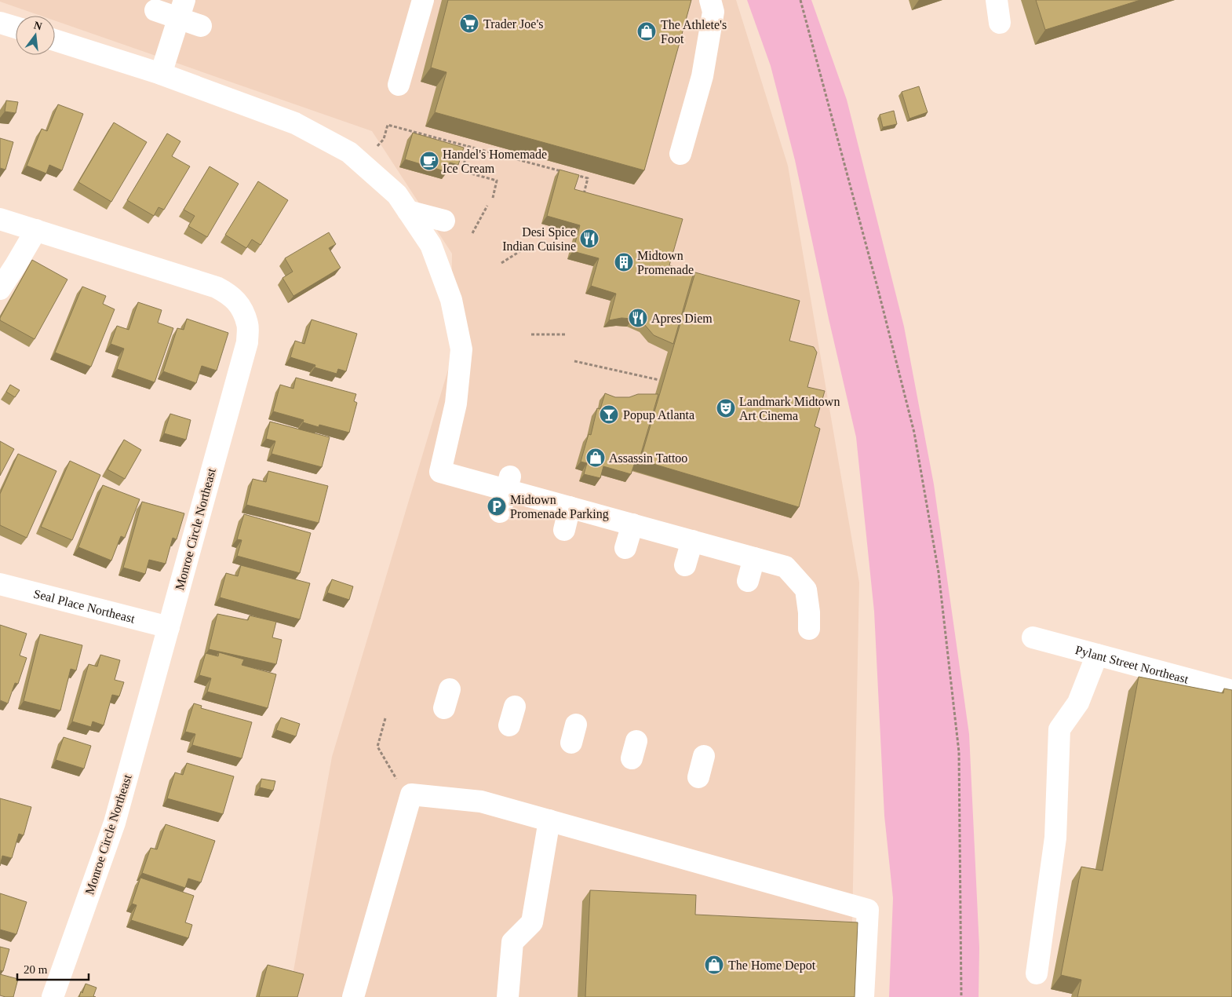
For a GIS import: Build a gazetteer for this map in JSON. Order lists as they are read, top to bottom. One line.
{"streets":{"street":["Monroe Circle Northeast","Seal Place Northeast","Pylant Street Northeast"]},"crossings":[["Monroe Circle Northeast","Seal Place Northeast"]],"places":{"supermarket":["Trader Joe's"],"shop":["The Athlete's Foot","Assassin Tattoo","The Home Depot"],"cafe":["Handel's Homemade Ice Cream"],"restaurant":["Desi Spice Indian Cuisine","Apres Diem"],"building":["Midtown Promenade"],"theatre":["Landmark Midtown Art Cinema"],"bar":["Popup Atlanta"],"parking":["Midtown Promenade Parking"]},"scale_bar":"20 m","north":"top"}
